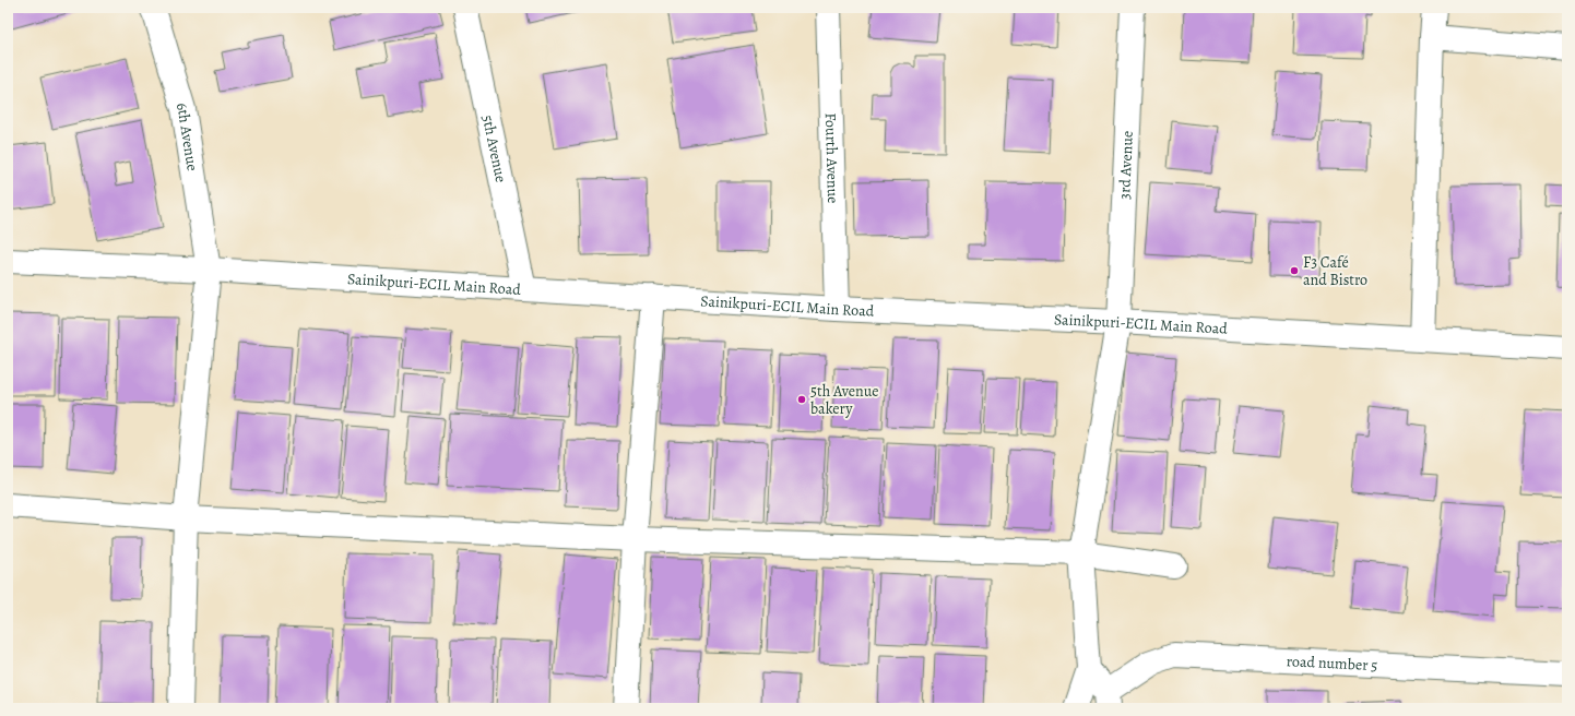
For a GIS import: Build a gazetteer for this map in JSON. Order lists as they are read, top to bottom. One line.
{"streets":{"street":["6th Avenue","5th Avenue","Fourth Avenue","3rd Avenue","Sainikpuri-ECIL Main Road","road number 5"]},"crossings":[["6th Avenue","Sainikpuri-ECIL Main Road"],["5th Avenue","Sainikpuri-ECIL Main Road"],["Fourth Avenue","Sainikpuri-ECIL Main Road"],["3rd Avenue","Sainikpuri-ECIL Main Road"]],"places":["F3 Café and Bistro","5th Avenue bakery"]}
